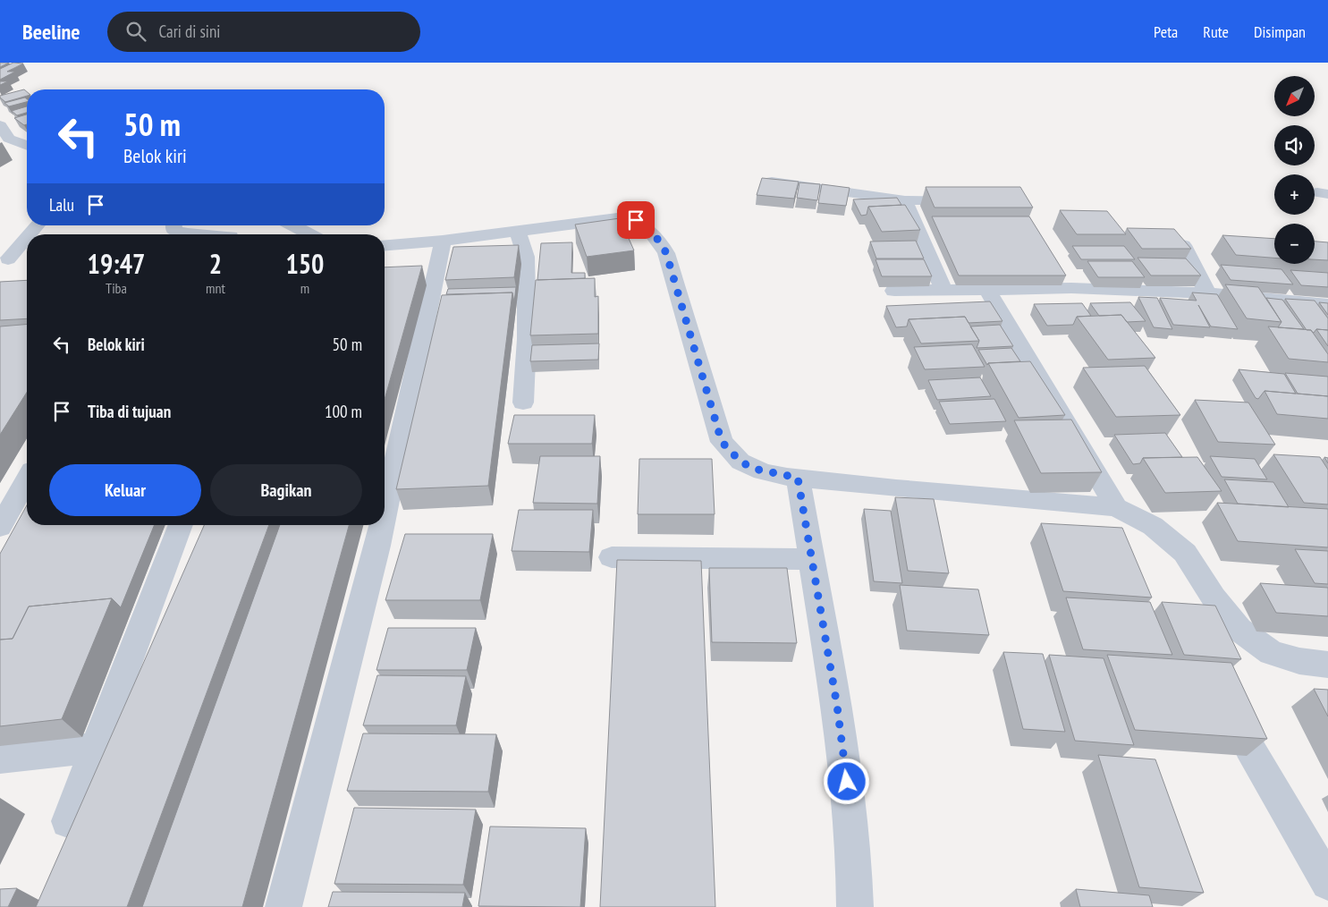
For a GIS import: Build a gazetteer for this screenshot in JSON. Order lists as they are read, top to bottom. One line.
{"north":"bottom left","page":{"header":"Beeline","search":"Cari di sini","nav":["Peta","Rute","Disimpan"],"map_buttons":["+","−"],"turn":["50 m","Belok kiri"],"then":"Lalu","eta":["19:47","Tiba","2","mnt","150","m"],"list":[{"name":"Belok kiri","value":"50 m"},{"name":"Tiba di tujuan","value":"100 m"}],"buttons":["Keluar","Bagikan"]}}
